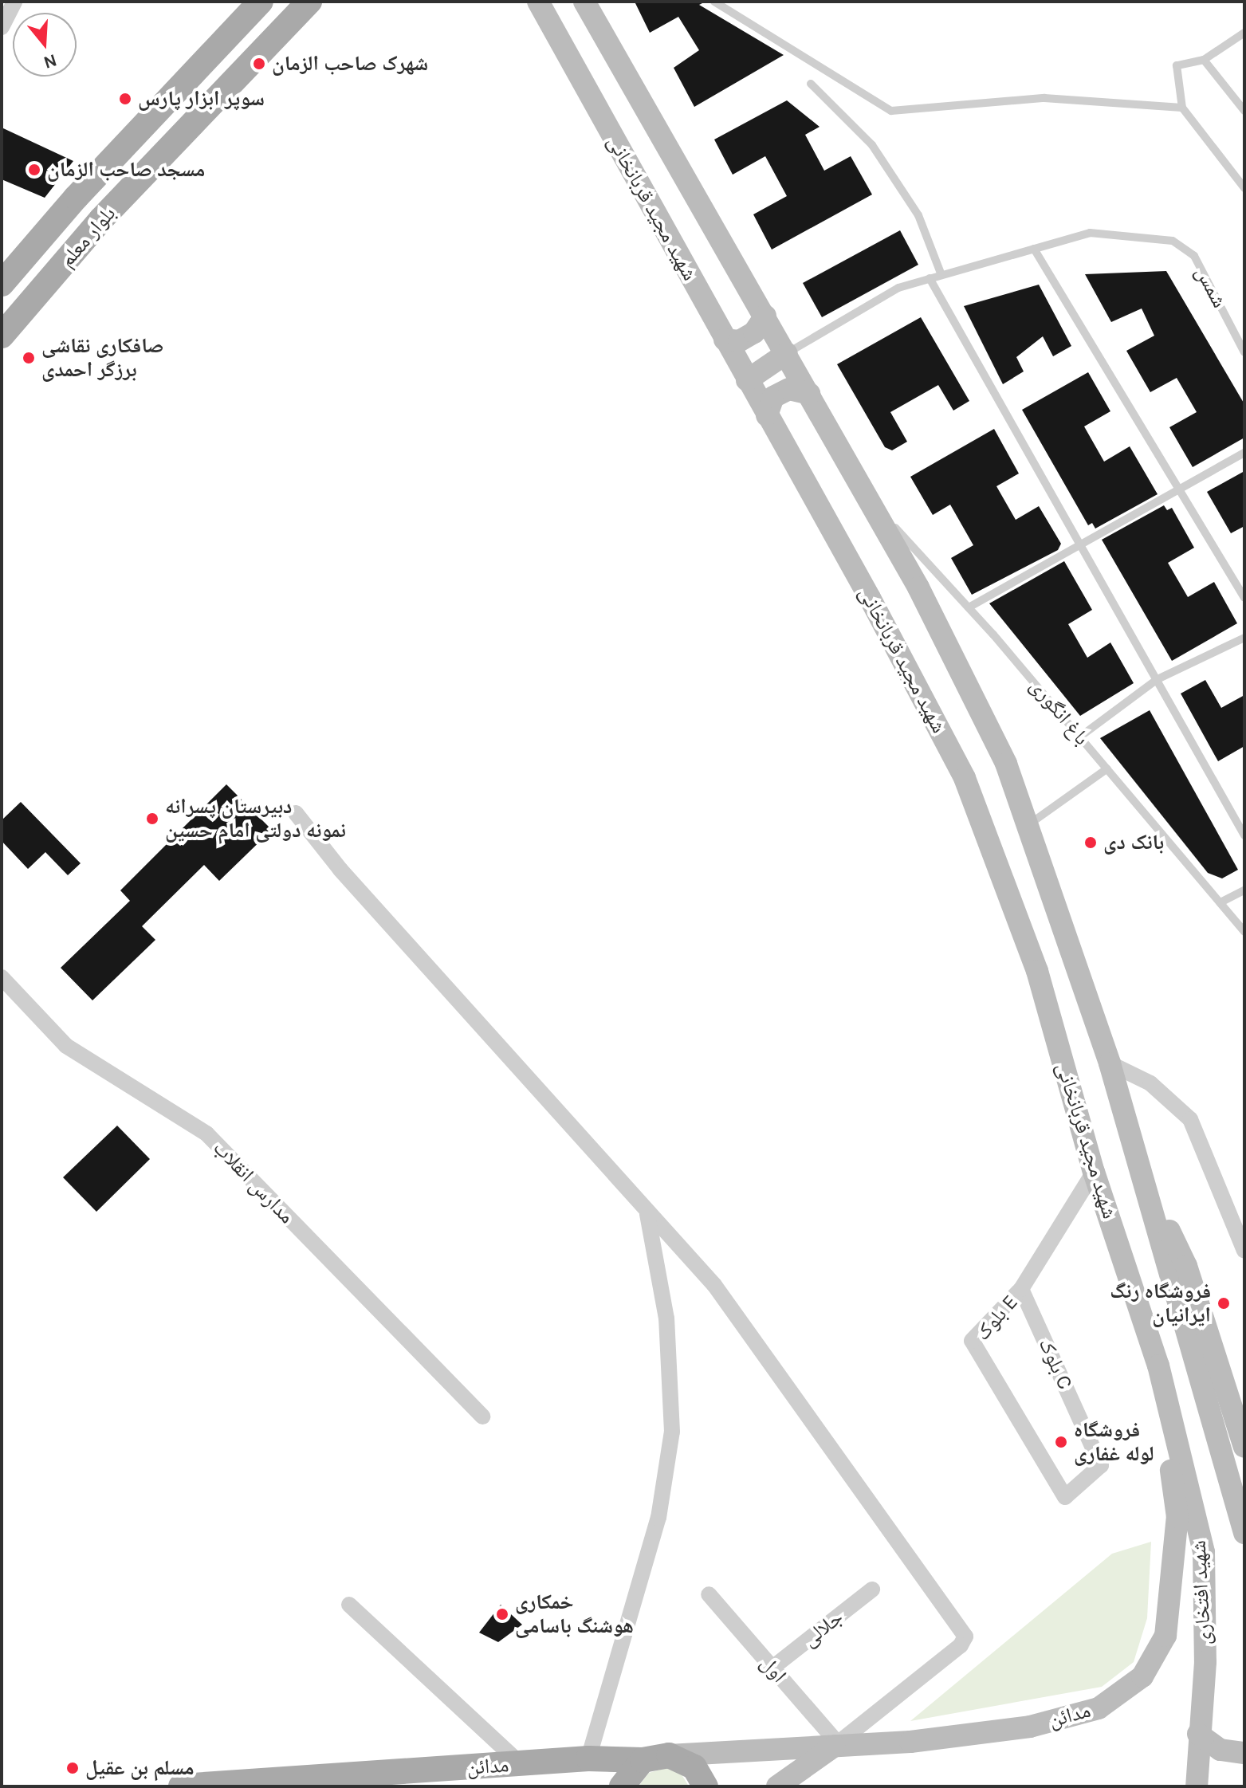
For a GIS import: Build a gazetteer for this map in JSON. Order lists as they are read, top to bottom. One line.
{"streets":{"main road":["شهید مجید قربانخانی","بلوار معلم","شهید افتخاری","مدائن"],"street":["مدارس انقلاب","بلوک E","بلوک C","جلالی","اول"],"lane":["شمس","باغ انگوری"]},"crossings":[["شهید مجید قربانخانی","باغ انگوری"],["شهید مجید قربانخانی","بلوک E"],["شهید مجید قربانخانی","شهید افتخاری"],["شهید مجید قربانخانی","مدائن"],["بلوک E","بلوک C"],["شهید افتخاری","مدائن"],["جلالی","اول"],["اول","مدائن"]],"places":["شهرک صاحب الزمان","سوپر ابزار پارس","مسجد صاحب الزمان","صافکاری نقاشی برزگر احمدی","دبیرستان پسرانه نمونه دولتی امام حسین","بانک دی","فروشگاه رنگ ایرانیان","فروشگاه لوله غفاری","خمکاری هوشنگ باسامی","مسلم بن عقیل"],"north":"bottom"}
